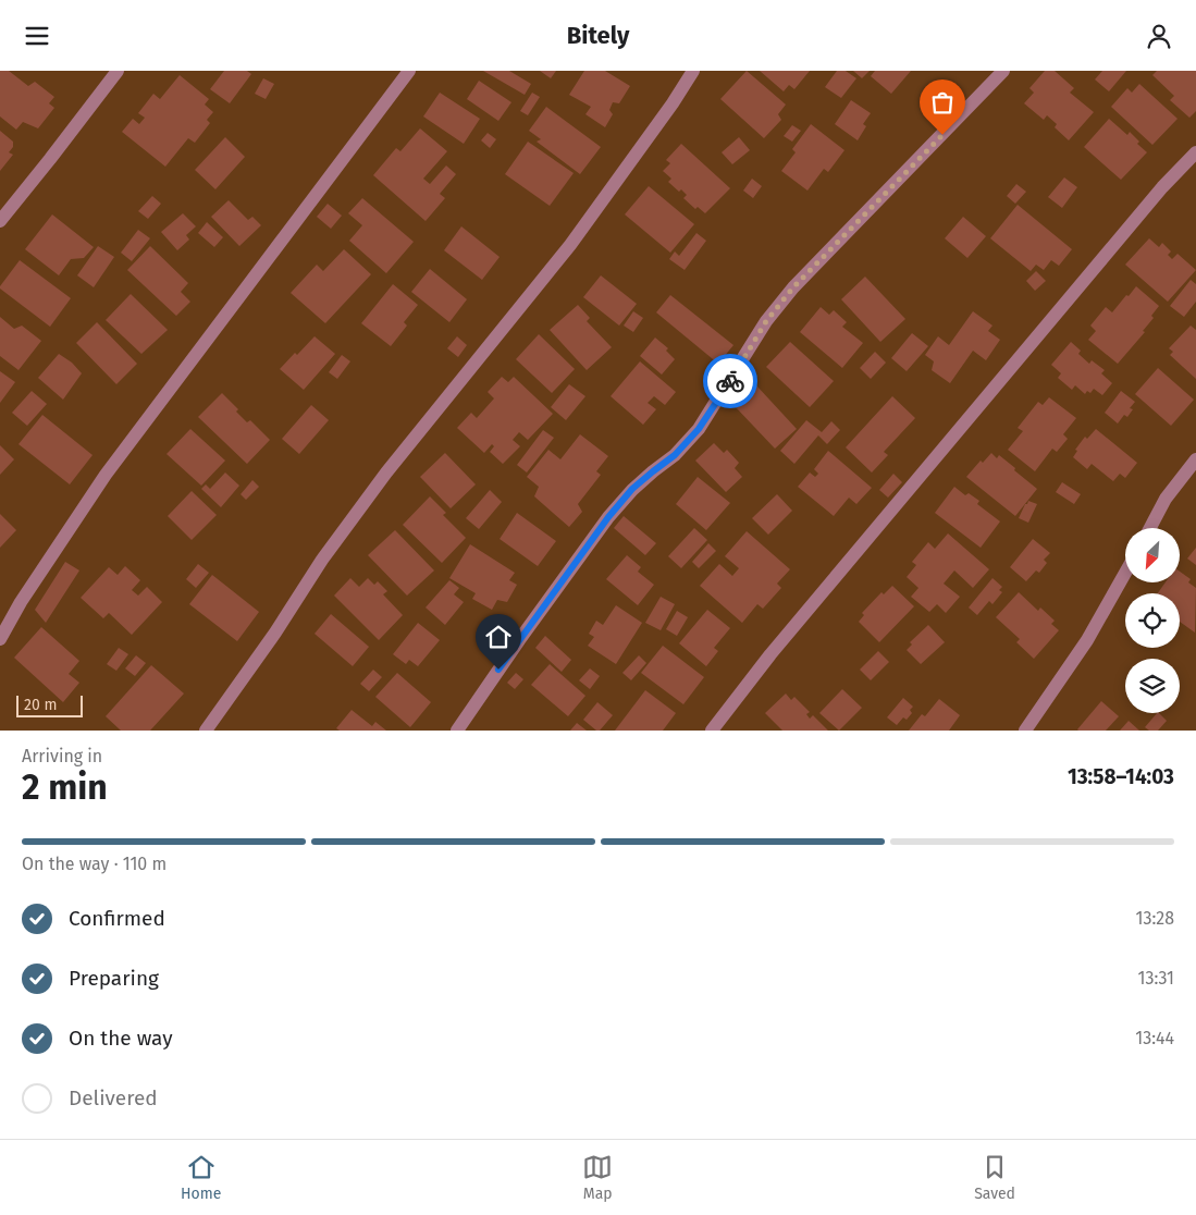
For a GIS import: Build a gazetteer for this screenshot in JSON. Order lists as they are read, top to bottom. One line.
{"scale_bar":"20 m","north":"bottom left","page":{"header":"Bitely","scale":"20 m","heading":["2 min","Arriving in","13:58–14:03"],"bar":"On the way · 110 m","list":[["Confirmed","13:28"],["Preparing","13:31"],["On the way","13:44"],"Delivered"],"tabs":["Home","Map","Saved"]}}
